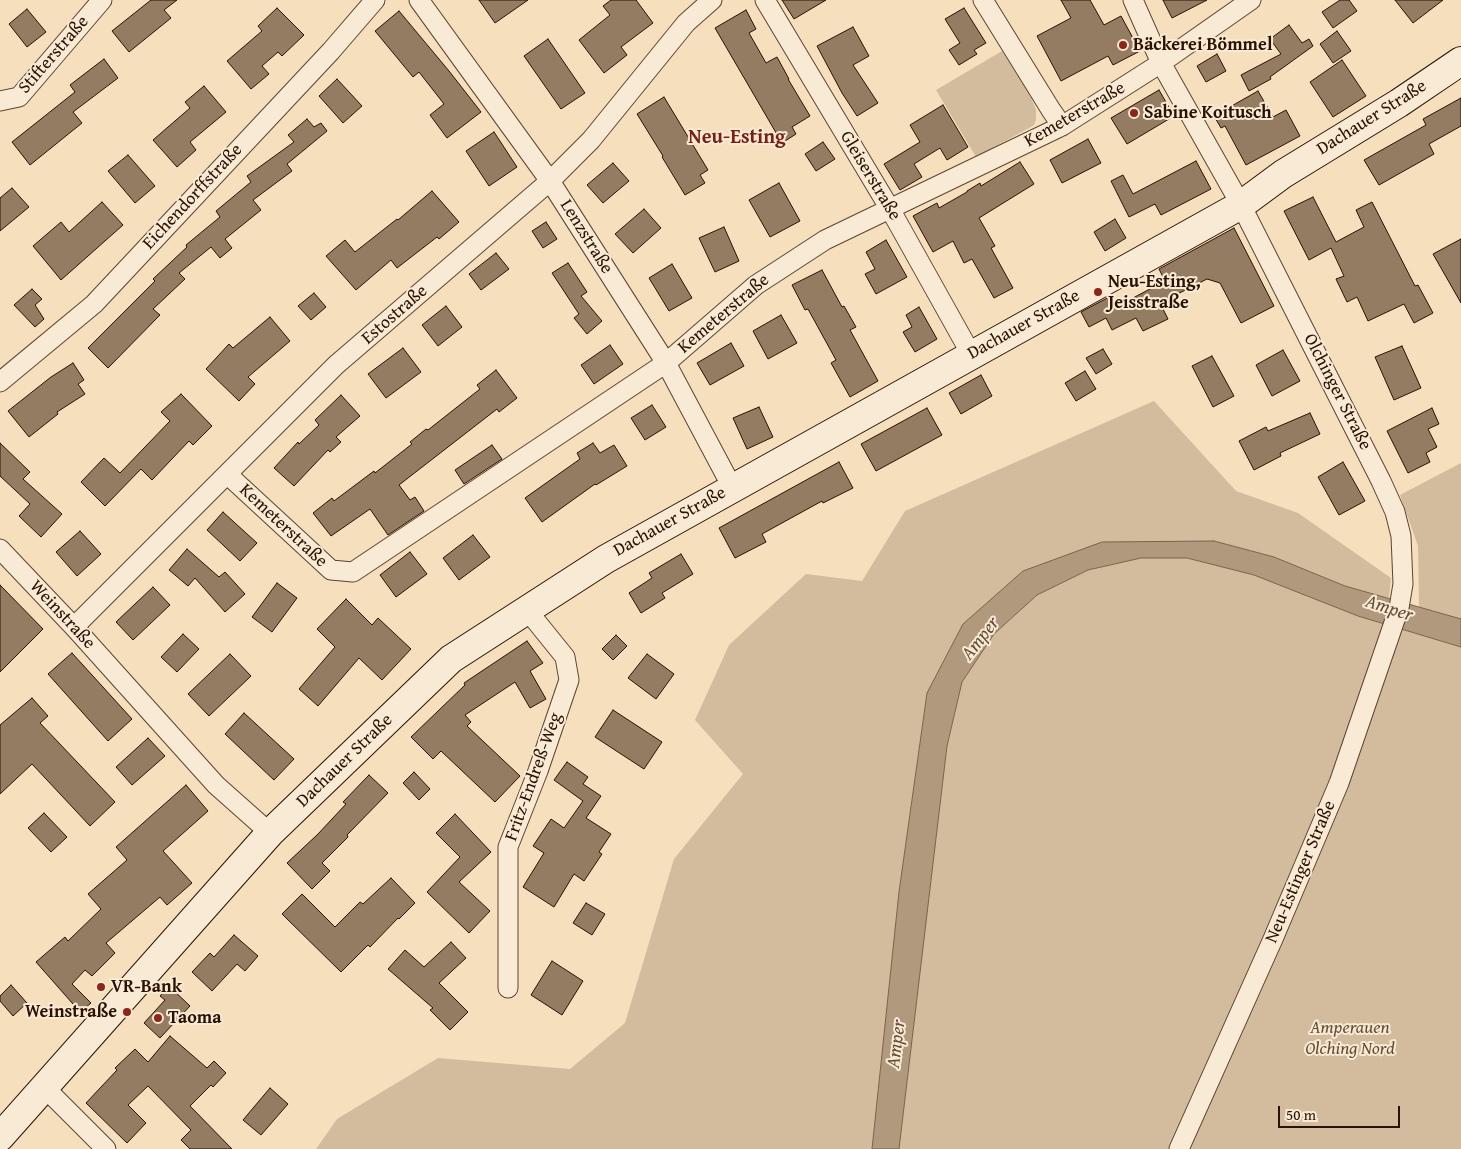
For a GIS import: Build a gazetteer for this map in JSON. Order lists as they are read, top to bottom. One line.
{"streets":{"street":["Stifterstraße","Kemeterstraße","Dachauer Straße","Gleiserstraße","Eichendorffstraße","Lenzstraße","Estostraße","Olchinger Straße","Weinstraße","Fritz-Endreß-Weg","Neu-Estinger Straße"]},"crossings":[["Kemeterstraße","Gleiserstraße"],["Kemeterstraße","Lenzstraße"],["Kemeterstraße","Estostraße"],["Kemeterstraße","Olchinger Straße"],["Dachauer Straße","Gleiserstraße"],["Dachauer Straße","Lenzstraße"],["Dachauer Straße","Olchinger Straße"],["Dachauer Straße","Weinstraße"],["Dachauer Straße","Fritz-Endreß-Weg"],["Lenzstraße","Estostraße"],["Estostraße","Weinstraße"],["Olchinger Straße","Neu-Estinger Straße"]],"districts":["Neu-Esting"],"water":["Amper"],"parks":["Amperauen Olching Nord"],"places":["Bäckerei Bömmel","Sabine Koitusch","Neu-Esting, Jeisstraße","VR-Bank","Weinstraße","Taoma"],"scale_bar":"50 m"}
